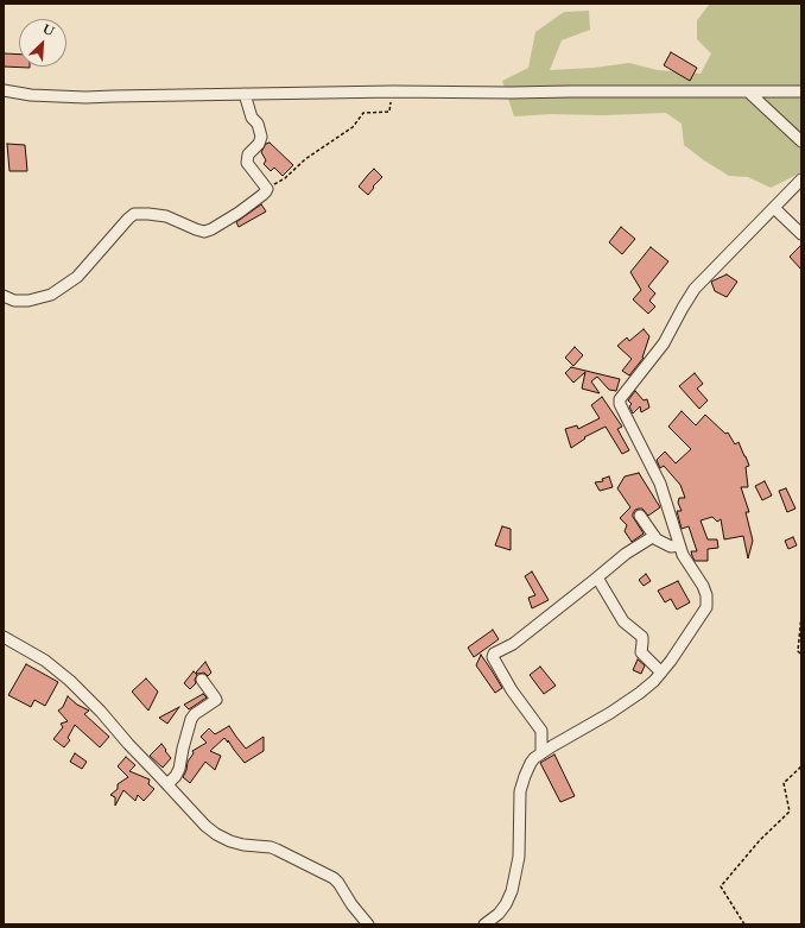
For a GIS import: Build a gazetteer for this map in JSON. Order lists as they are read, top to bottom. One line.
{"north":"top right"}
